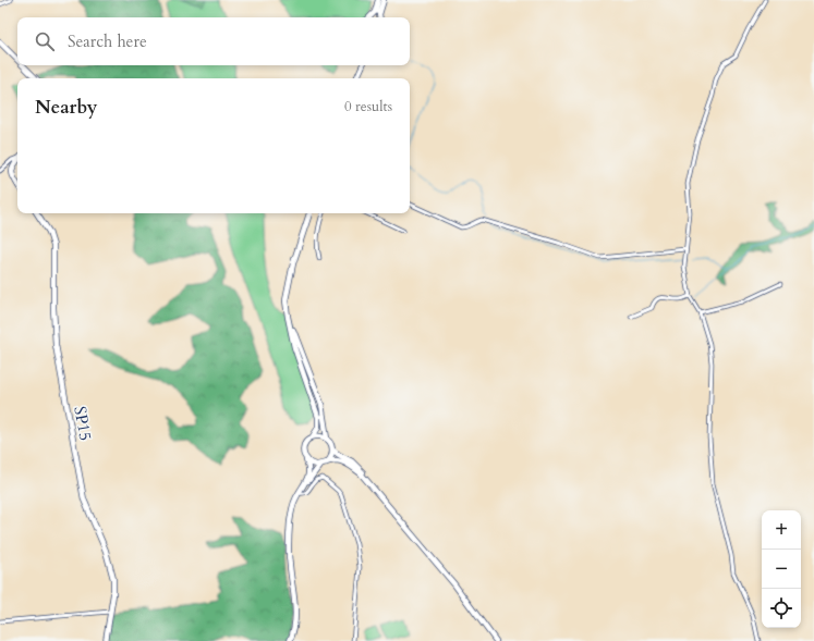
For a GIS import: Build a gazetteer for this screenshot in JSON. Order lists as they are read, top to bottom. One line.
{"streets":{"main road":["SP15"]},"page":{"search":"Search here","heading":["Nearby","0 results"],"map_buttons":["+","−"]}}
